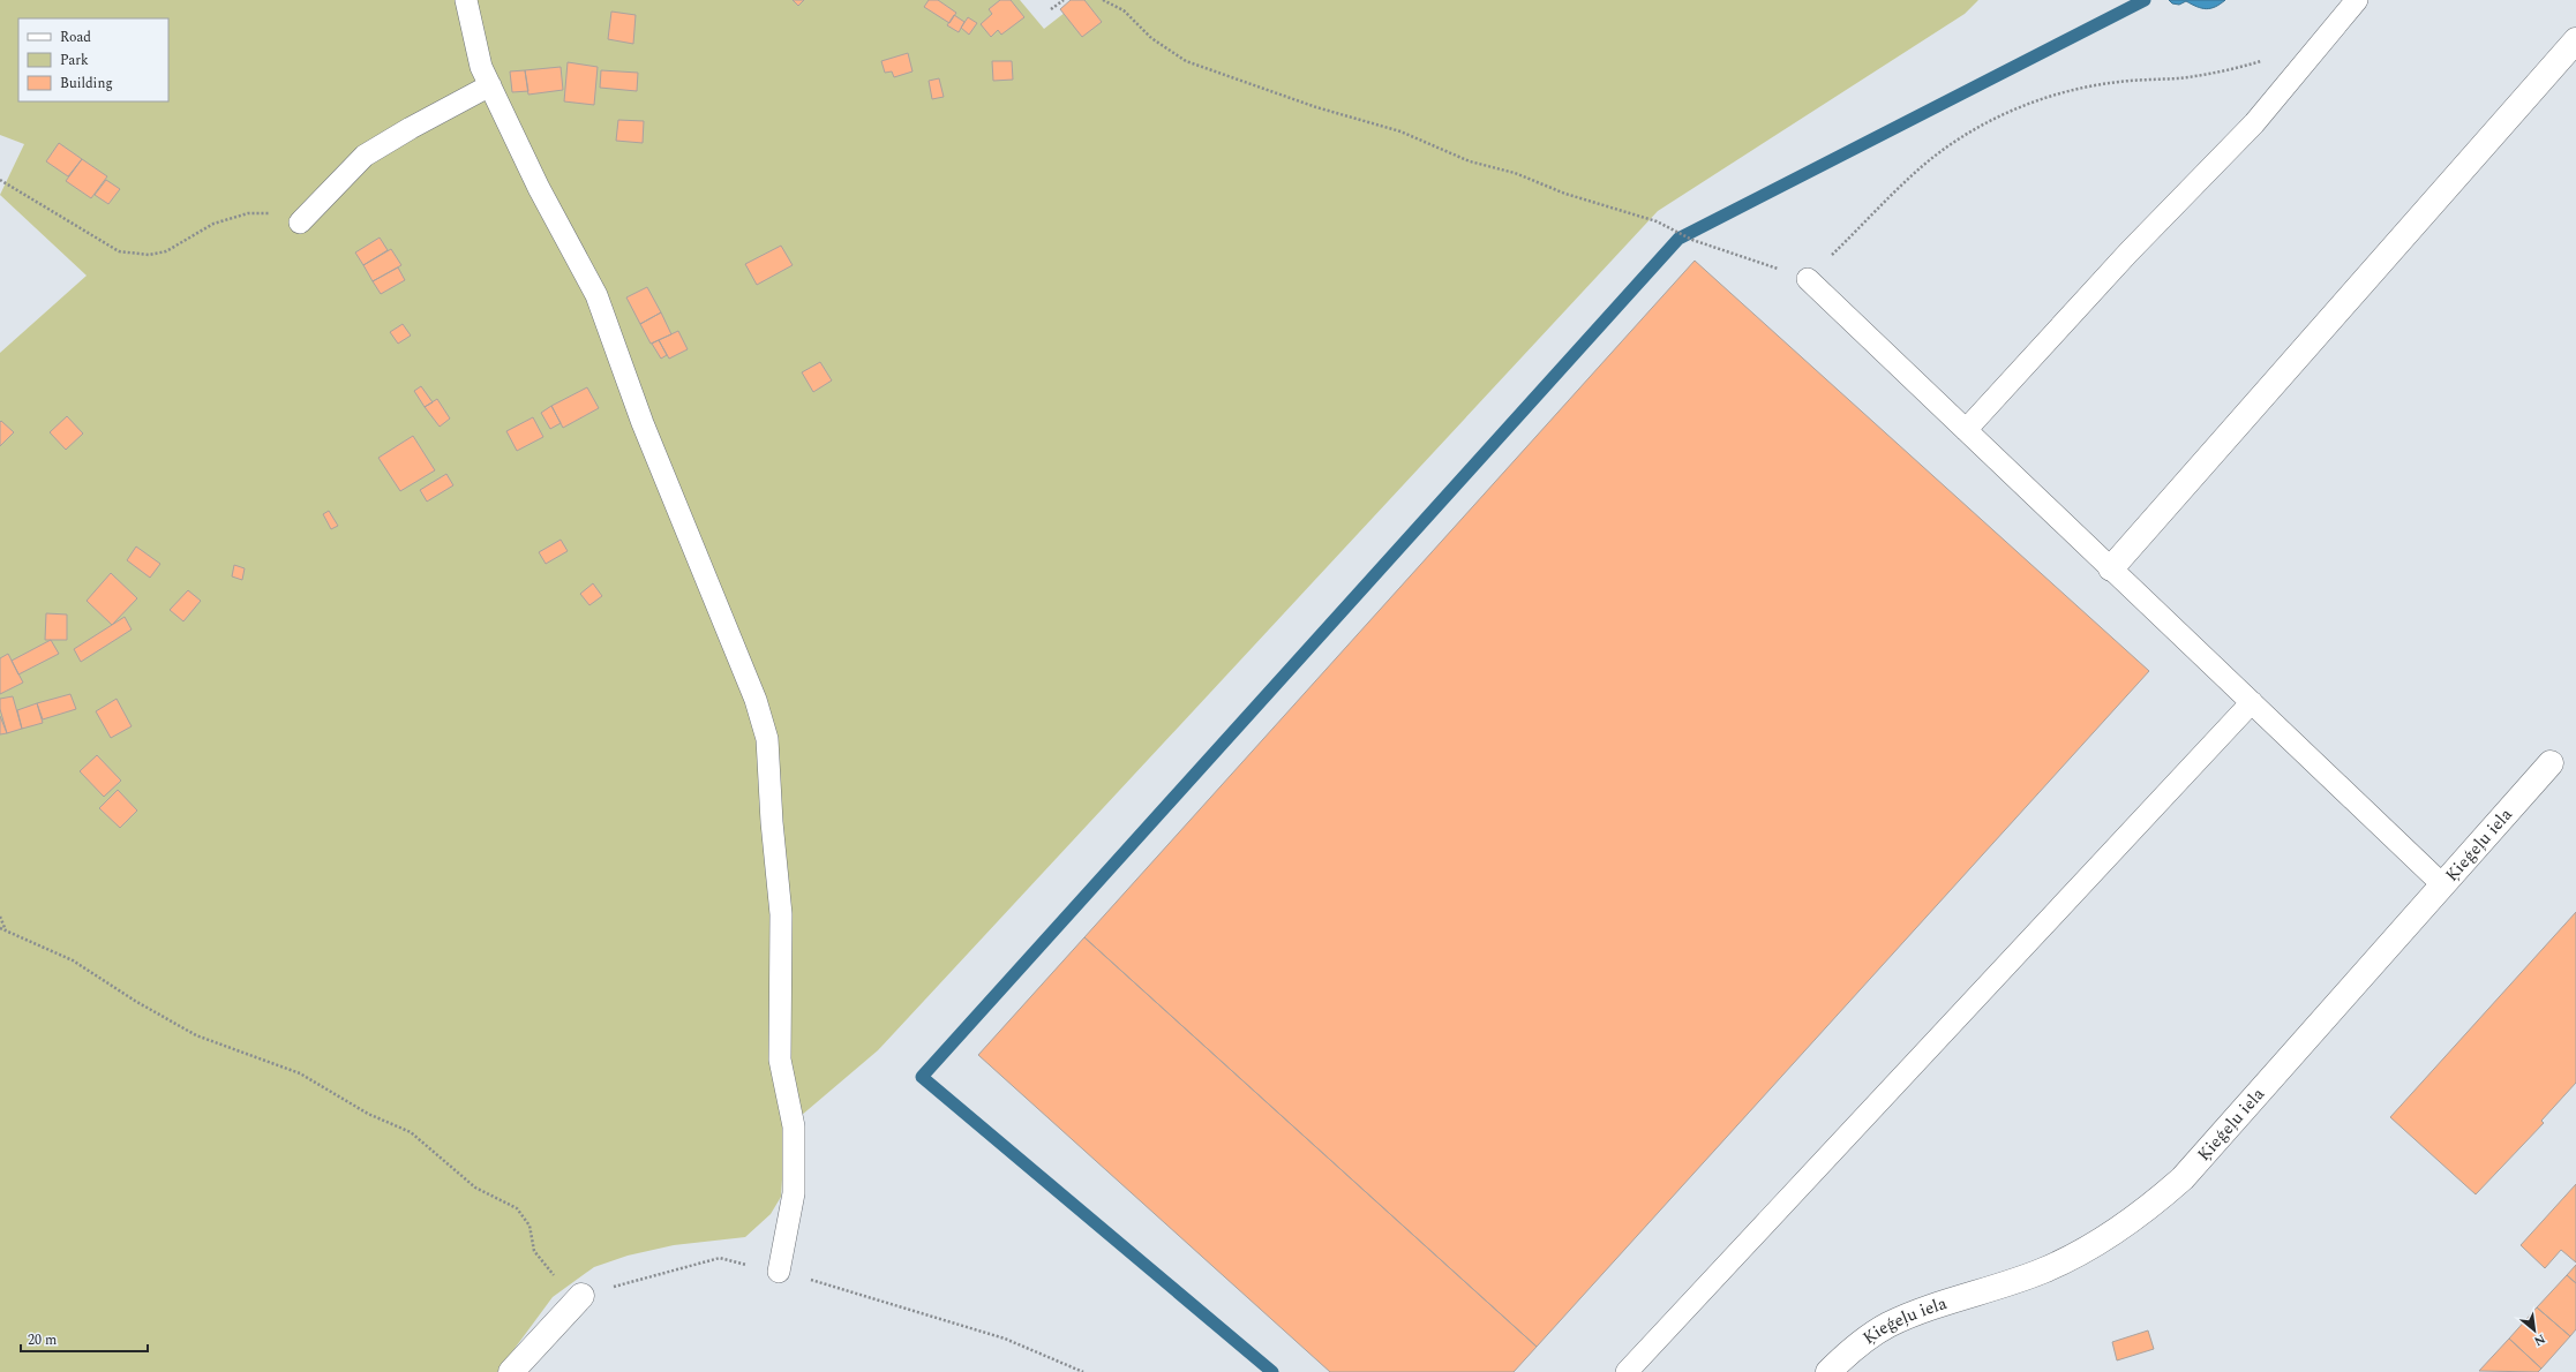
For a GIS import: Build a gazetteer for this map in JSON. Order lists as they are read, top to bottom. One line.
{"streets":{"street":["Ķieģeļu iela"]},"legend":["Road","Park","Building"],"scale_bar":"20 m","north":"bottom right"}
